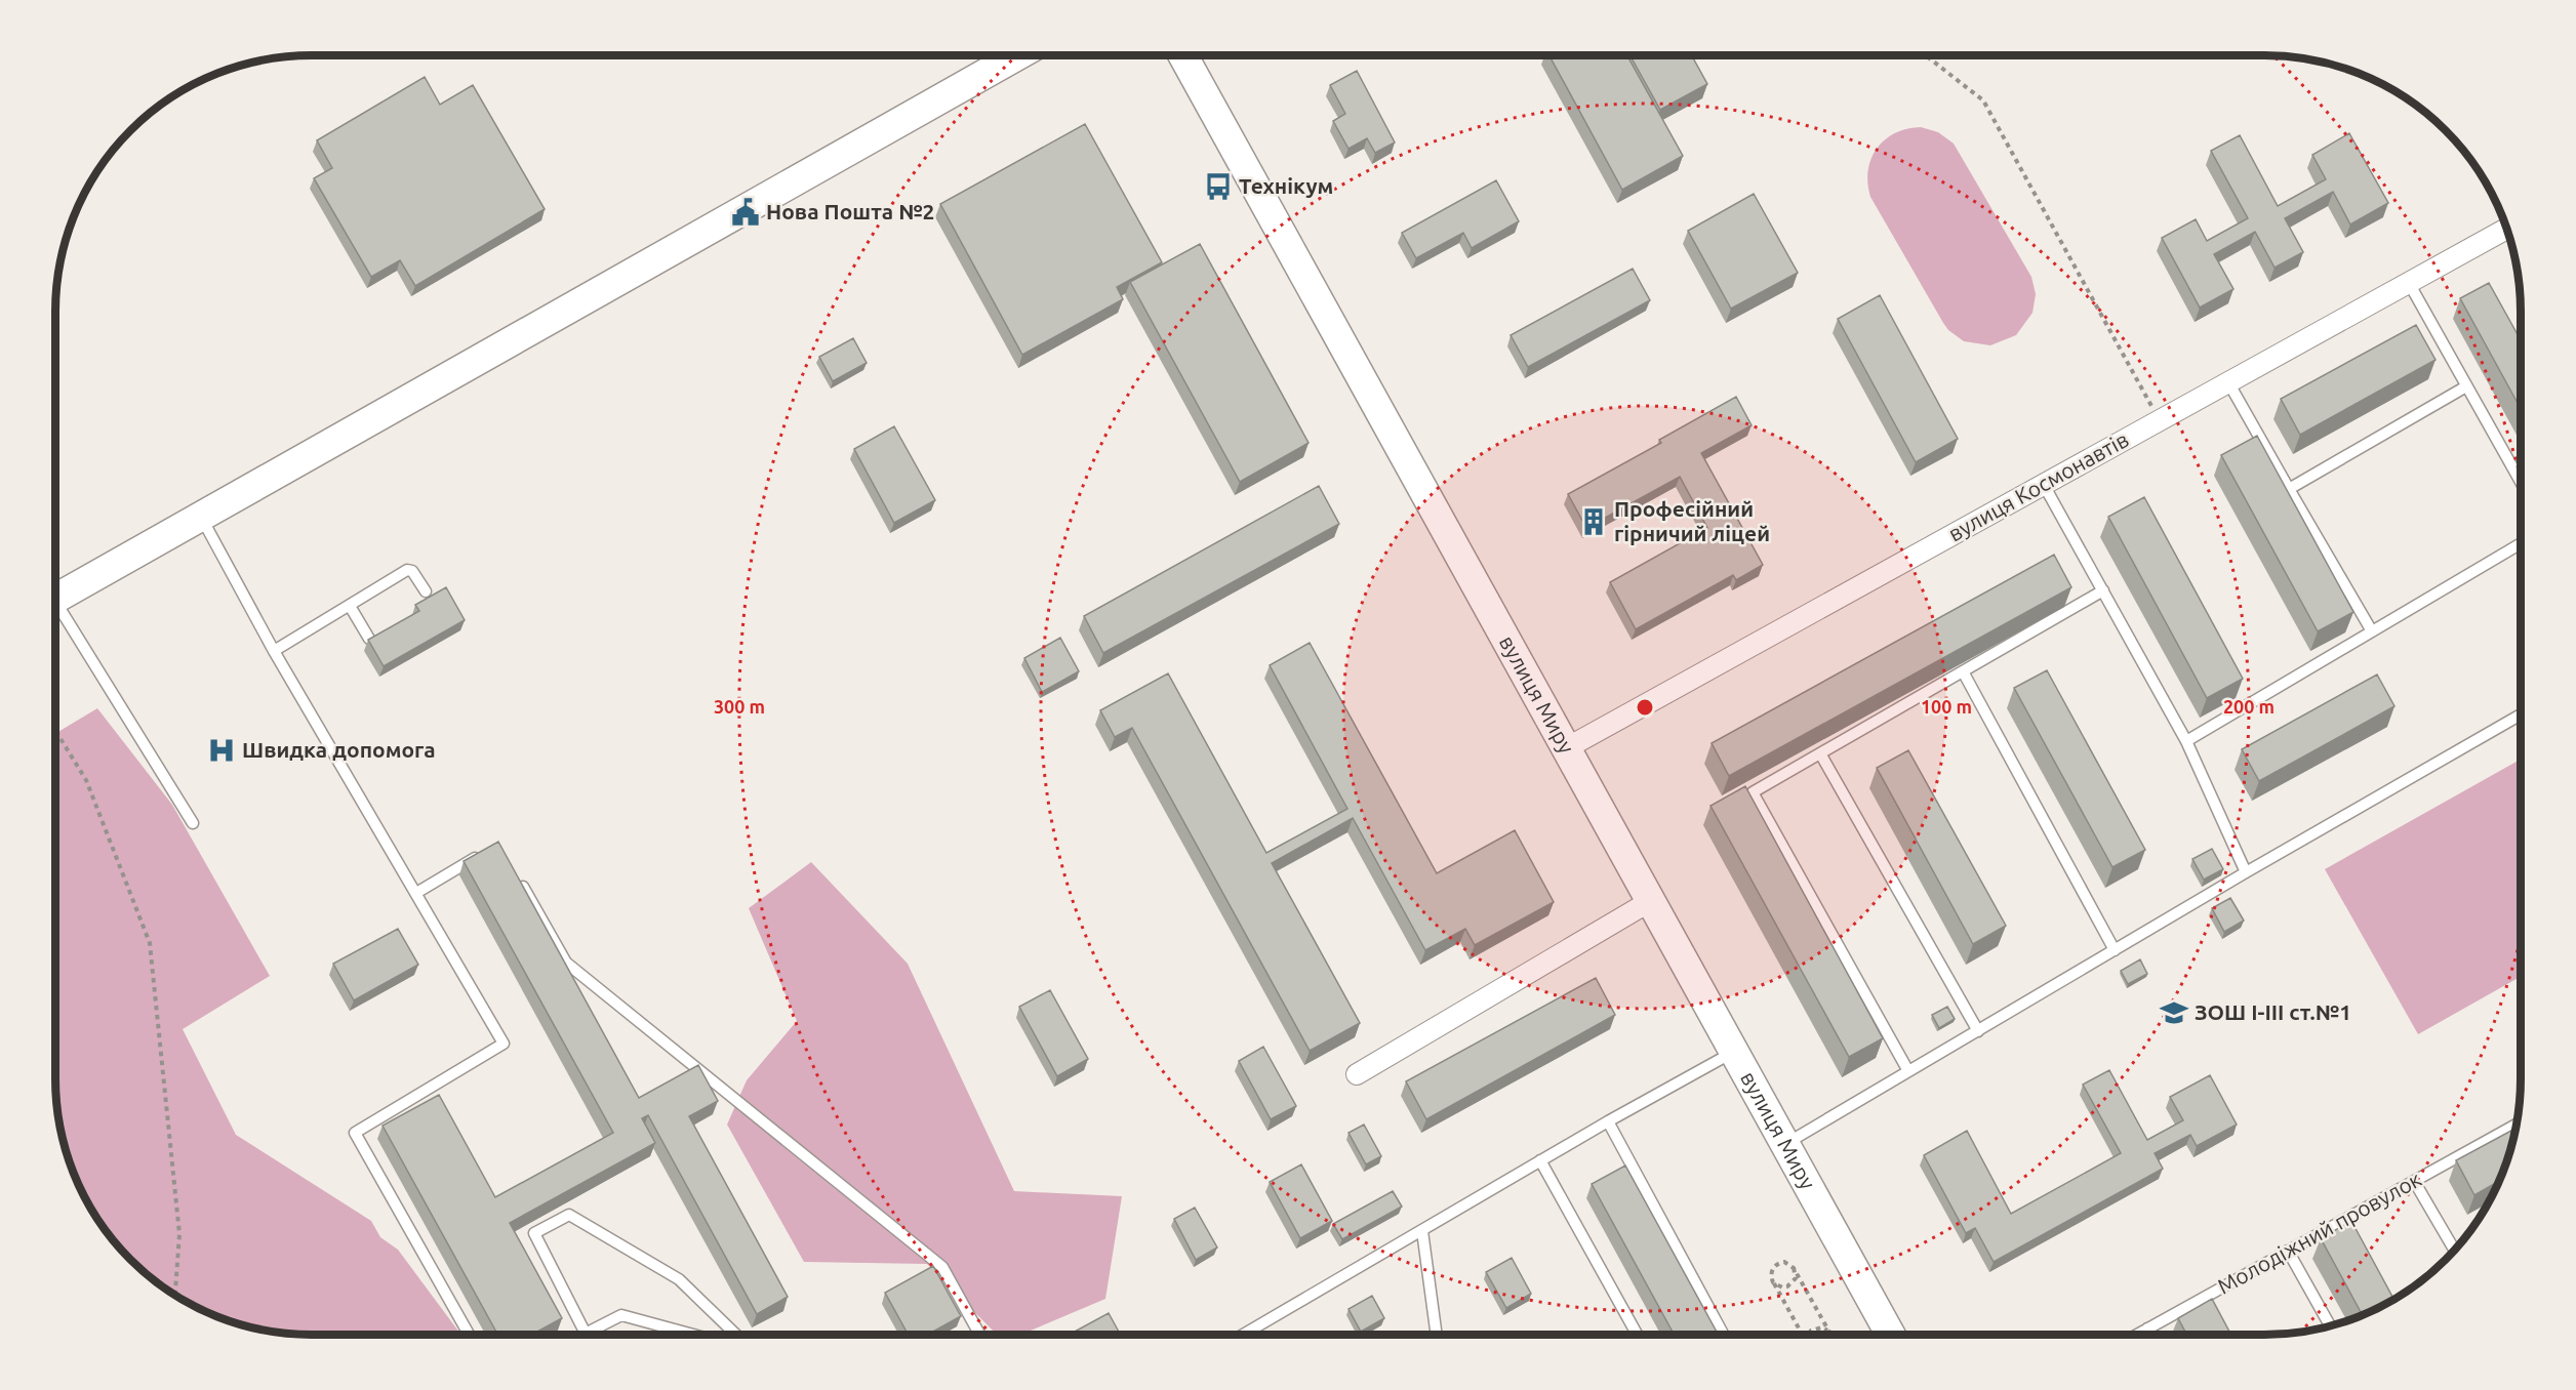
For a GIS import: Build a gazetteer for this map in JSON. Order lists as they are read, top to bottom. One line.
{"streets":{"main road":["вулиця Миру"],"street":["вулиця Космонавтів"],"lane":["Молодіжний провулок"]},"crossings":[["вулиця Космонавтів","вулиця Миру"]],"places":{"bus stop":["Технікум"],"public building":["Нова Пошта №2"],"building":["Професійний гірничий ліцей"],"hospital":["Швидка допомога"],"school or university":["ЗОШ I-III ст.№1"]},"rings":["100 m","200 m","300 m"]}
